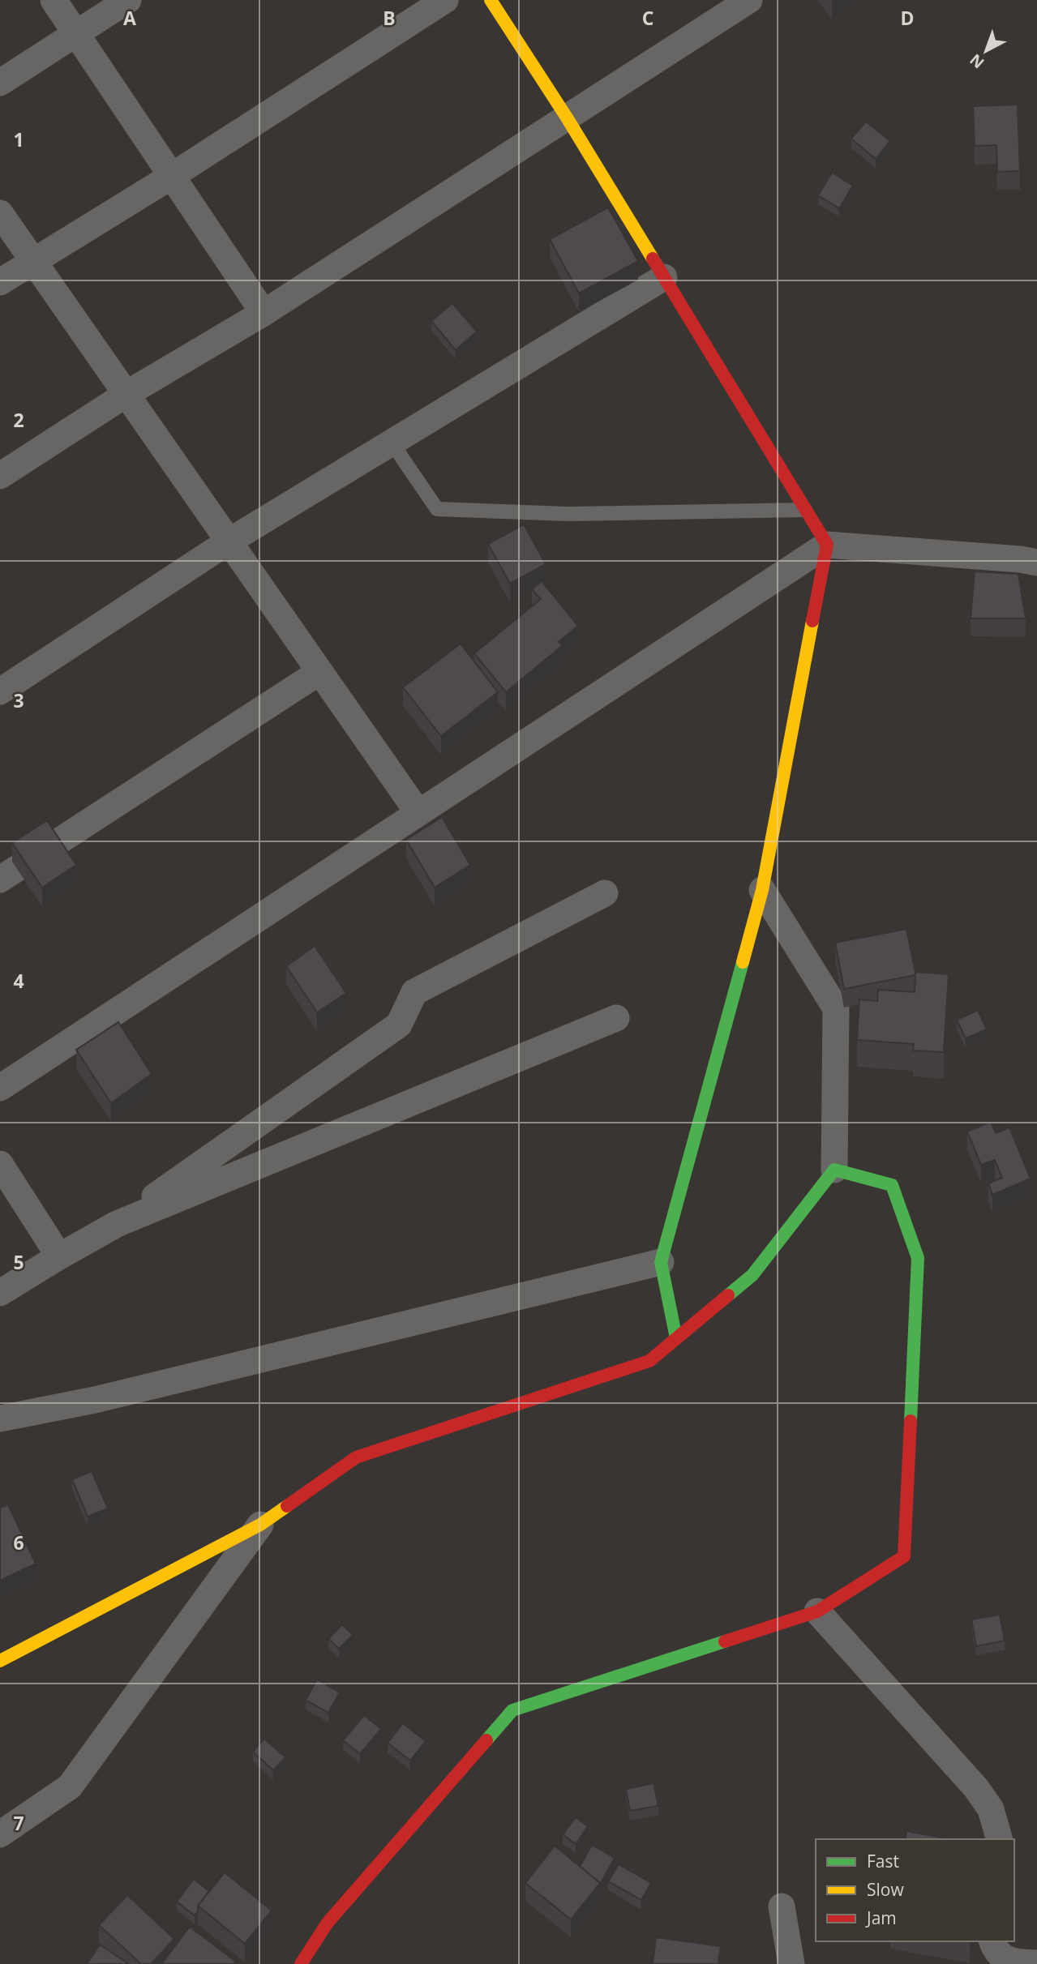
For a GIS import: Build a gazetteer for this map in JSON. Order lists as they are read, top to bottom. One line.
{"legend":["Fast","Slow","Jam"],"north":"bottom left","grid":{"columns":["A","B","C","D"],"rows":["1","2","3","4","5","6","7"]}}
